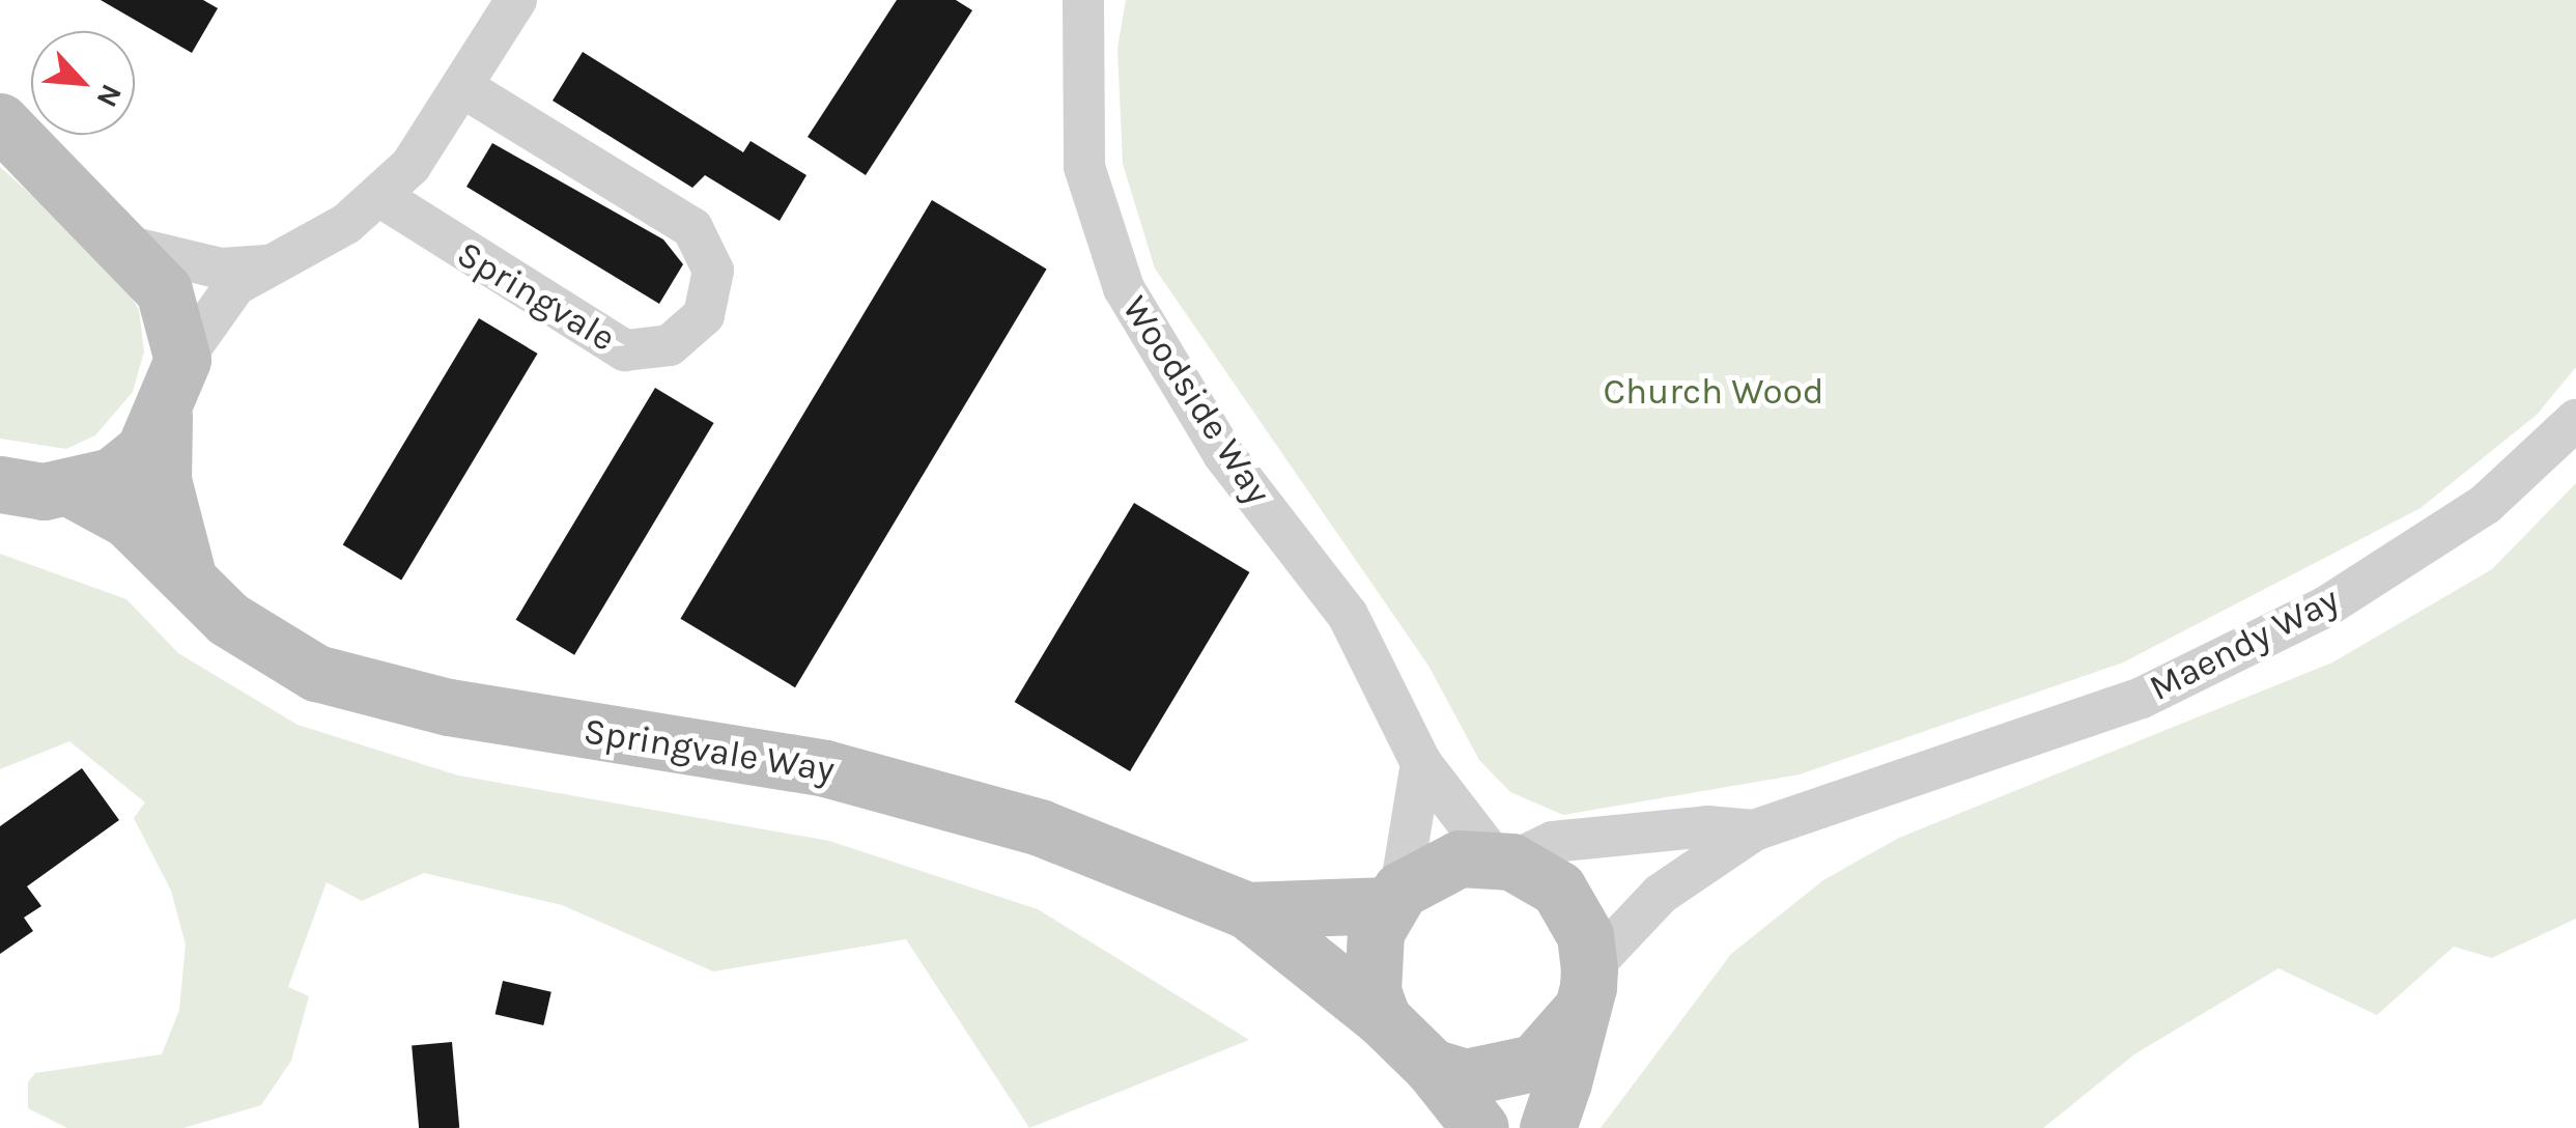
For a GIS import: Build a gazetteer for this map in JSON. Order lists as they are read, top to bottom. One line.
{"streets":{"street":["Springvale","Woodside Way","Maendy Way","Springvale Way"]},"crossings":[["Woodside Way","Maendy Way"],["Woodside Way","Springvale Way"],["Maendy Way","Springvale Way"]],"parks":["Church Wood"],"north":"bottom right"}
